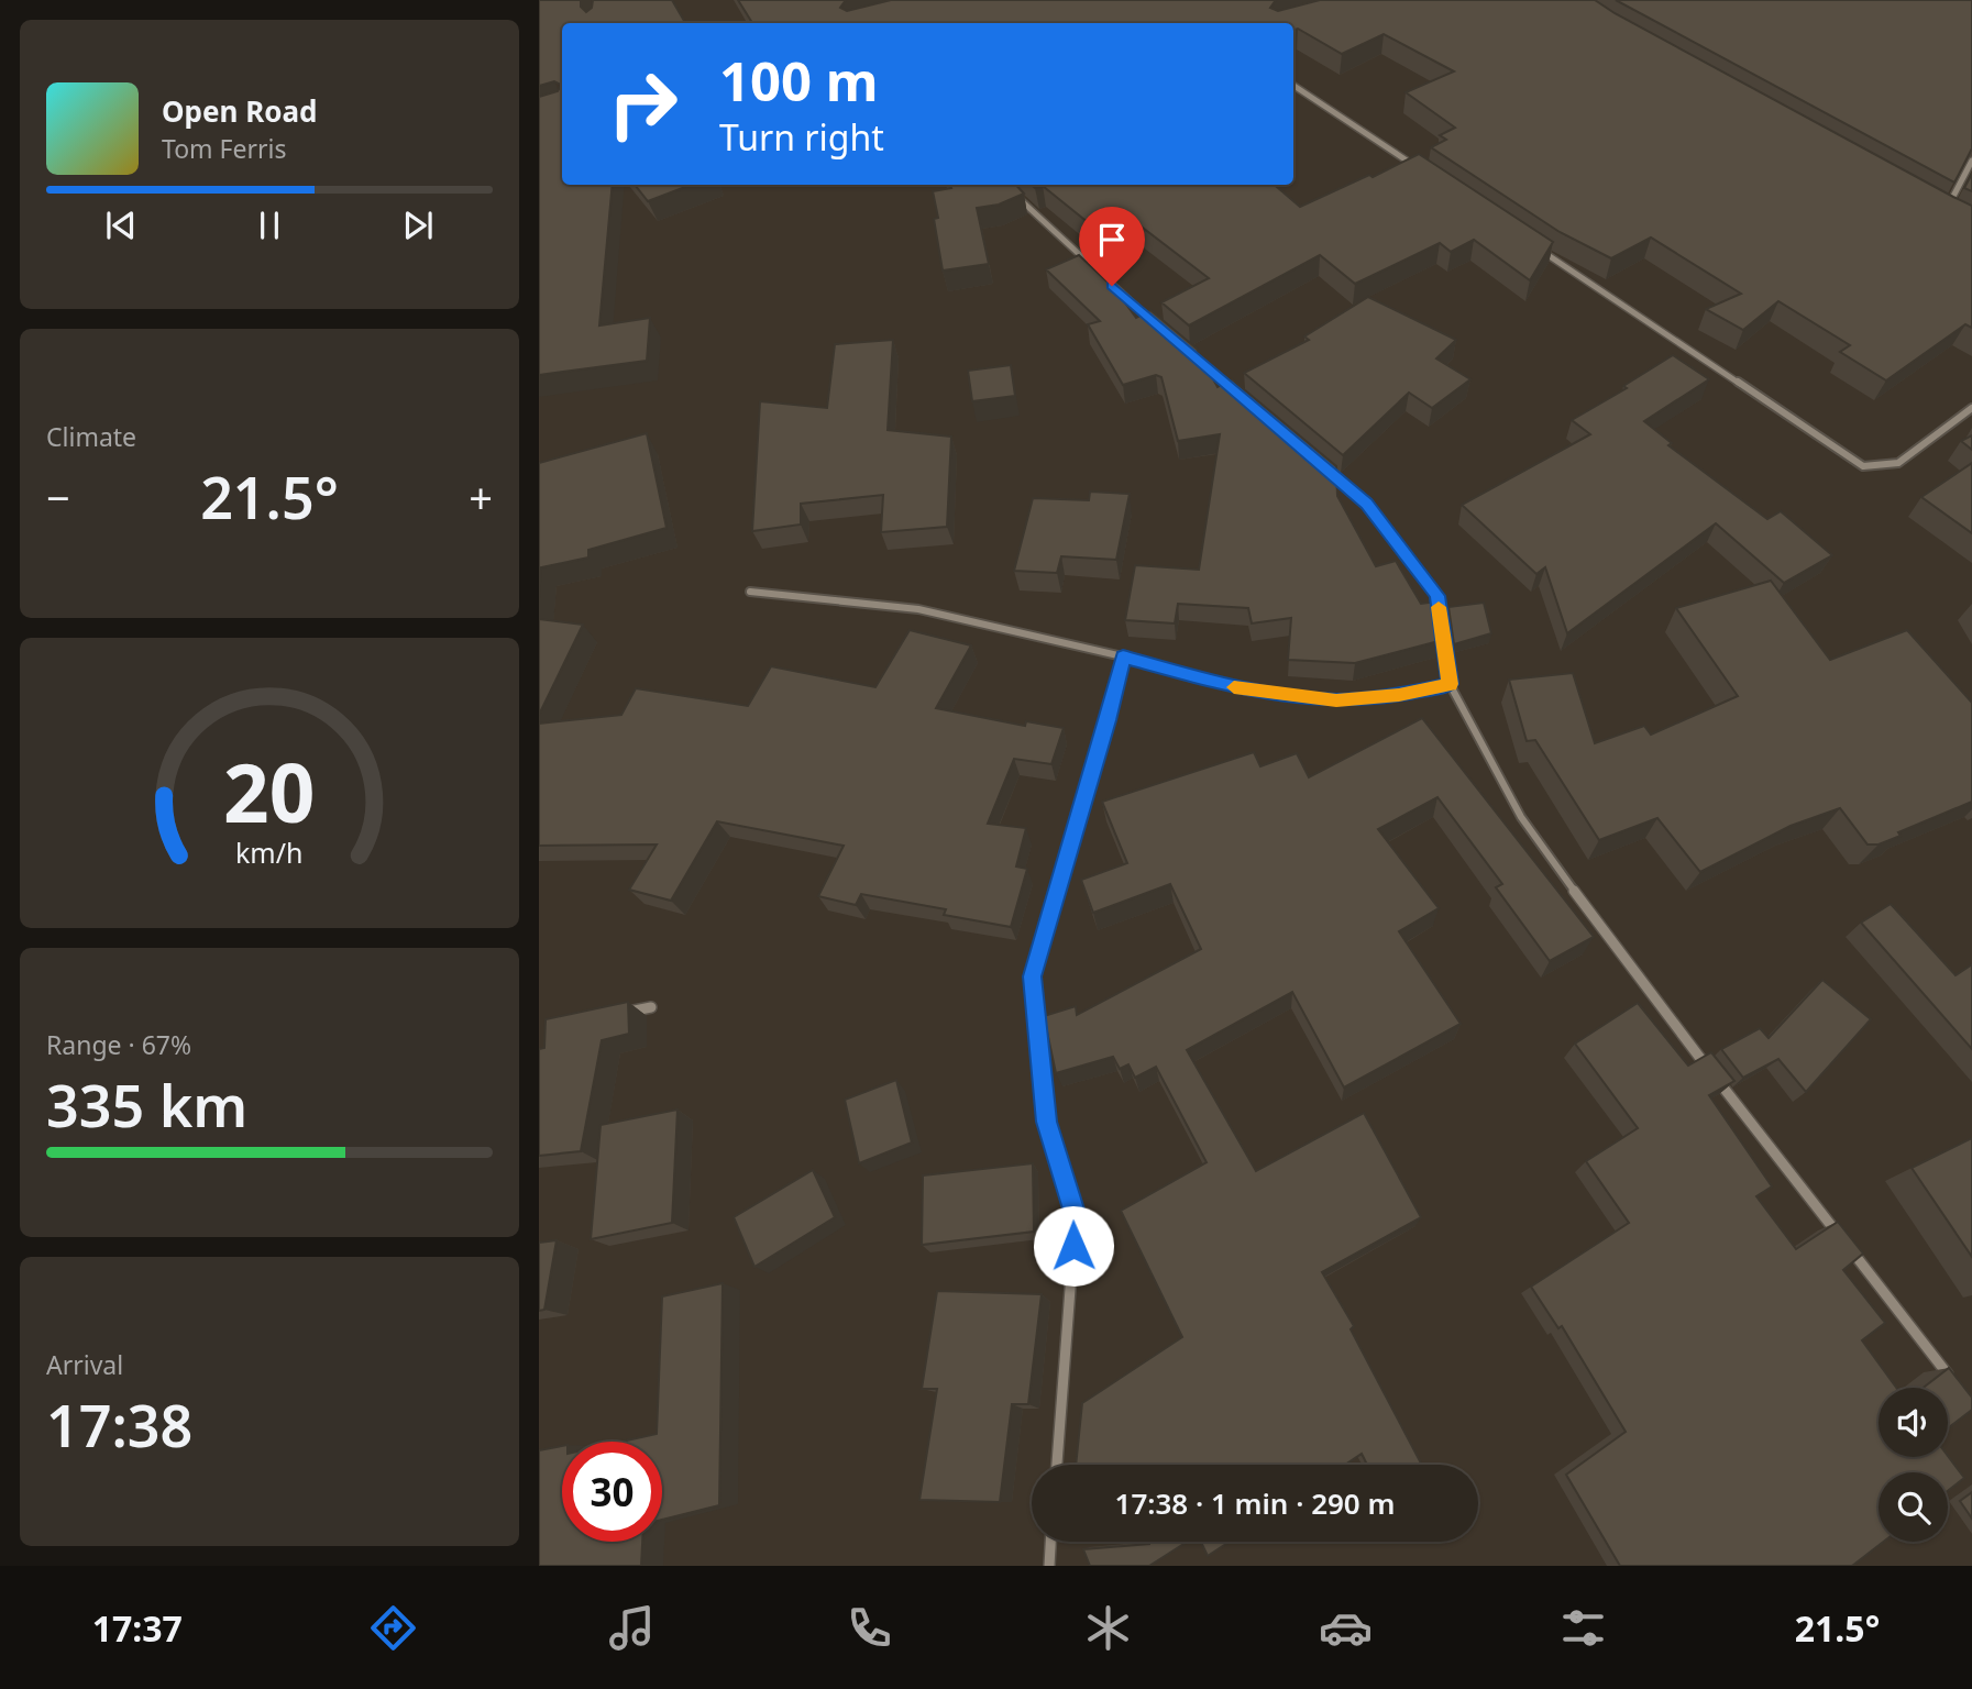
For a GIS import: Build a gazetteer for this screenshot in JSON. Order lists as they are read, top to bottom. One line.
{"page":{"turn":["100 m","Turn right"],"song":["Open Road","Tom Ferris"],"tile":["Climate",["Range · 67%","335 km"],["Arrival","17:38"]],"heat":["−","21.5°","+"],"limit":"30","trip":"17:38 · 1 min · 290 m","tabs":["17:37","21.5°"],"gauge":["20","km/h"]}}
